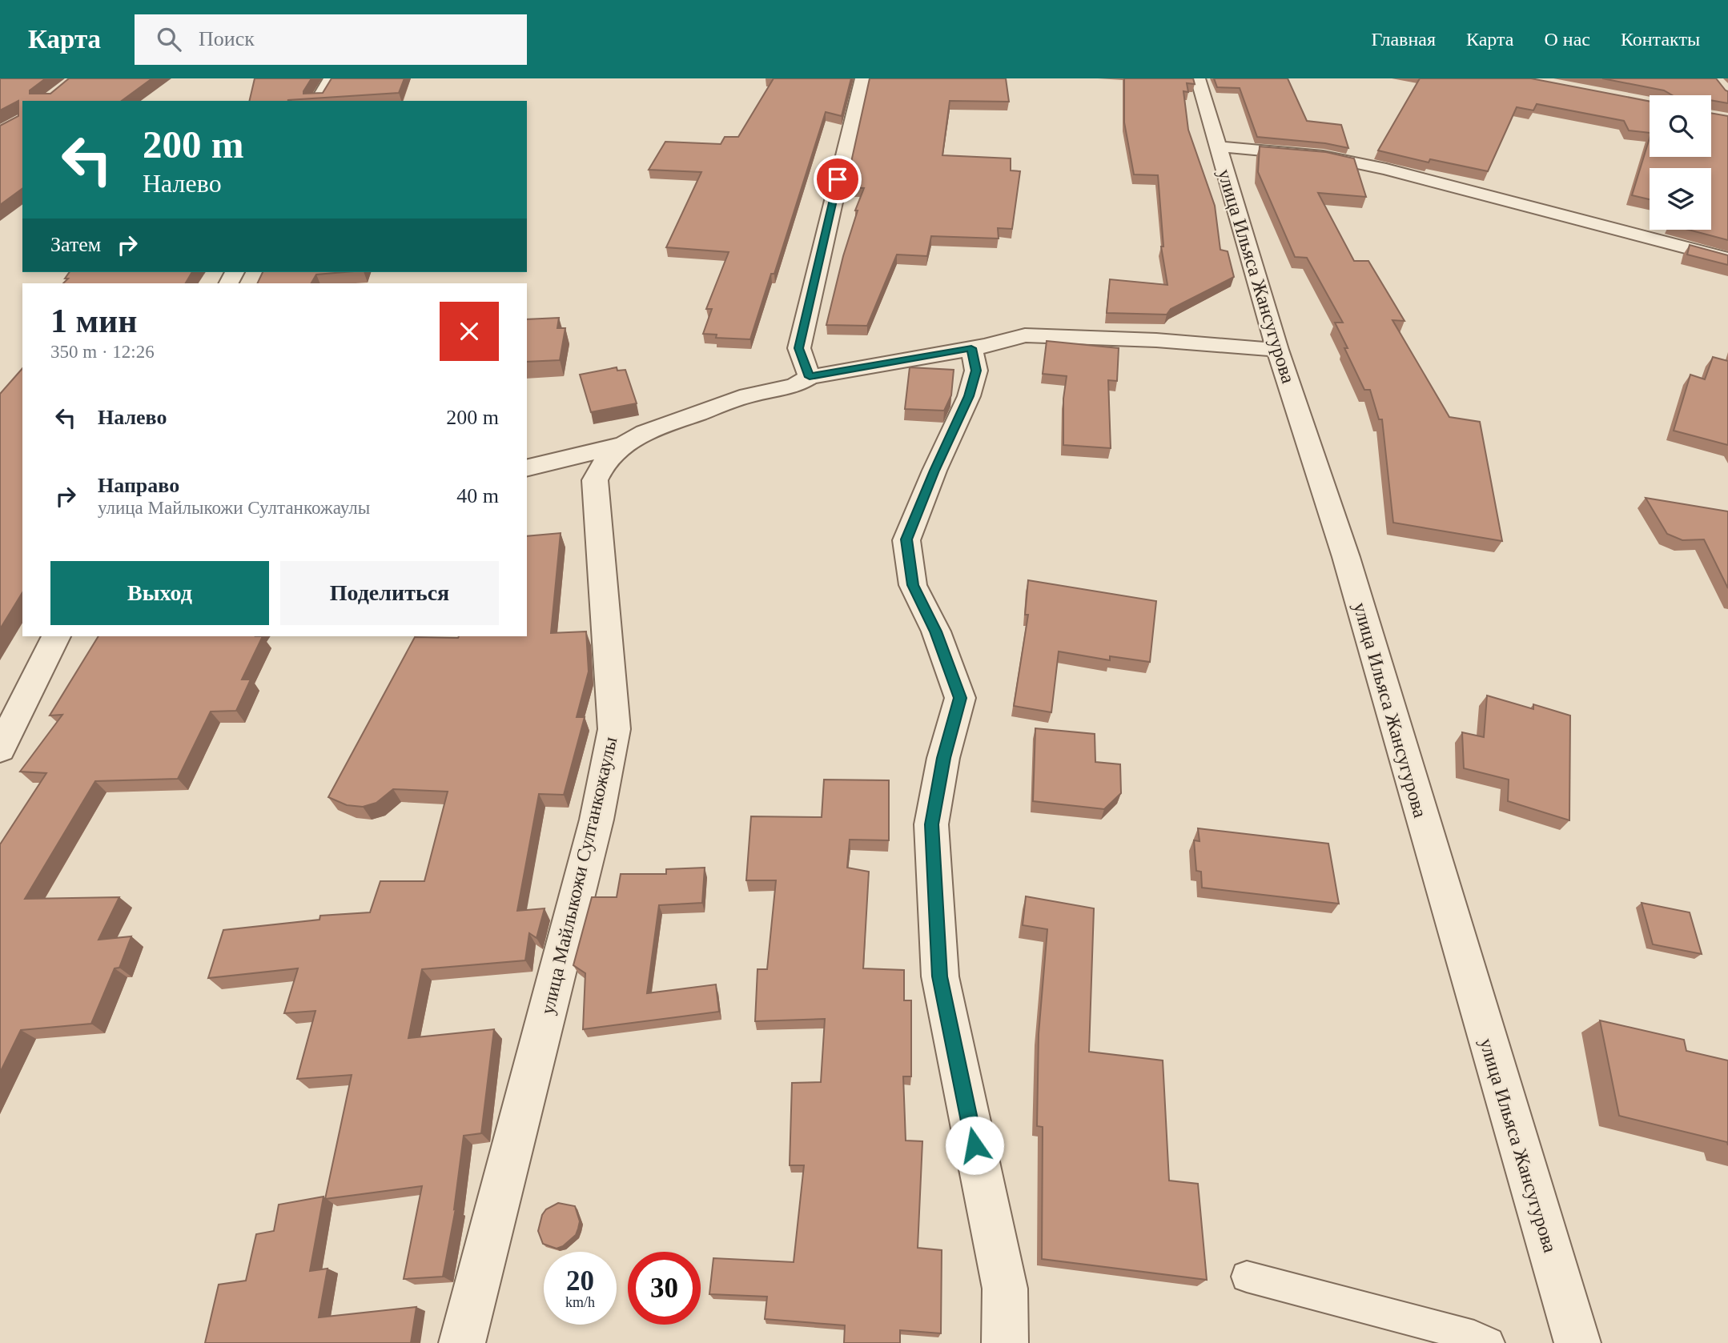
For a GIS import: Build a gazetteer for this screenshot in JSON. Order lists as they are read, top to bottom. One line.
{"streets":{"street":["улица Ильяса Жансугурова","улица Майлыкожи Султанкожаулы"]},"crossings":[["улица Ильяса Жансугурова","улица Майлыкожи Султанкожаулы"]],"page":{"header":"Карта","search":"Поиск","nav":["Главная","Карта","О нас","Контакты"],"turn":["200 m","Налево"],"then":"Затем","heading":["1 мин","350 m · 12:26"],"list":[{"name":"Налево","value":"200 m"},{"name":"Направо","note":"улица Майлыкожи Султанкожаулы","value":"40 m"}],"buttons":["Выход","Поделиться"],"speed":"20 km/h","limit":"30"}}
